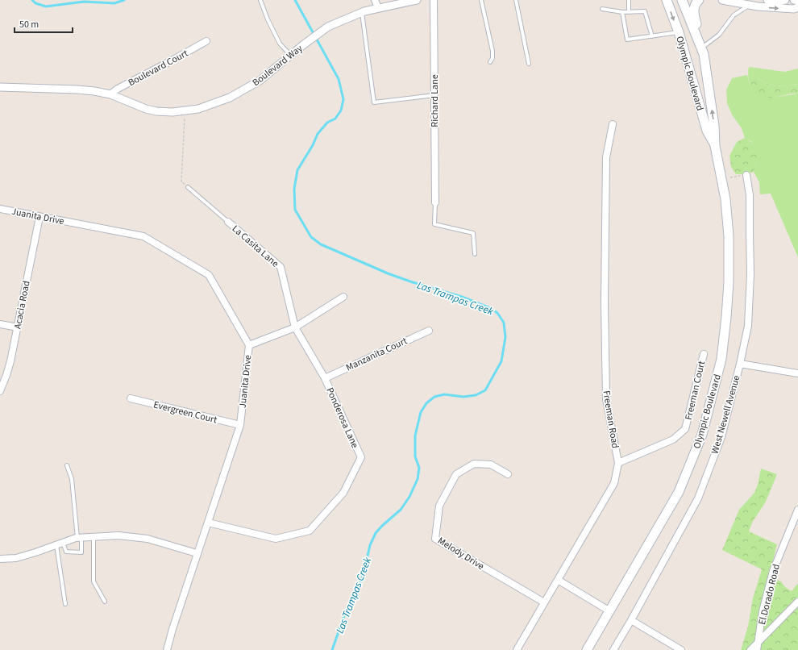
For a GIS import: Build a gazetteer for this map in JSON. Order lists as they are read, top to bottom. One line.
{"streets":{"main road":["Olympic Boulevard"],"street":["Boulevard Way","Boulevard Court","Richard Lane","Juanita Drive","La Casita Lane","Acacia Road","Manzanita Court","Freeman Court","Evergreen Court","West Newell Avenue","Ponderosa Lane","Freeman Road","Melody Drive","El Dorado Road"]},"crossings":[["Boulevard Way","Boulevard Court"],["Juanita Drive","Acacia Road"],["Juanita Drive","Evergreen Court"],["Juanita Drive","Ponderosa Lane"],["La Casita Lane","Ponderosa Lane"],["Manzanita Court","Ponderosa Lane"],["Freeman Court","Freeman Road"],["Freeman Road","Melody Drive"]],"water":["Las Trampas Creek"],"scale_bar":"50 m"}
